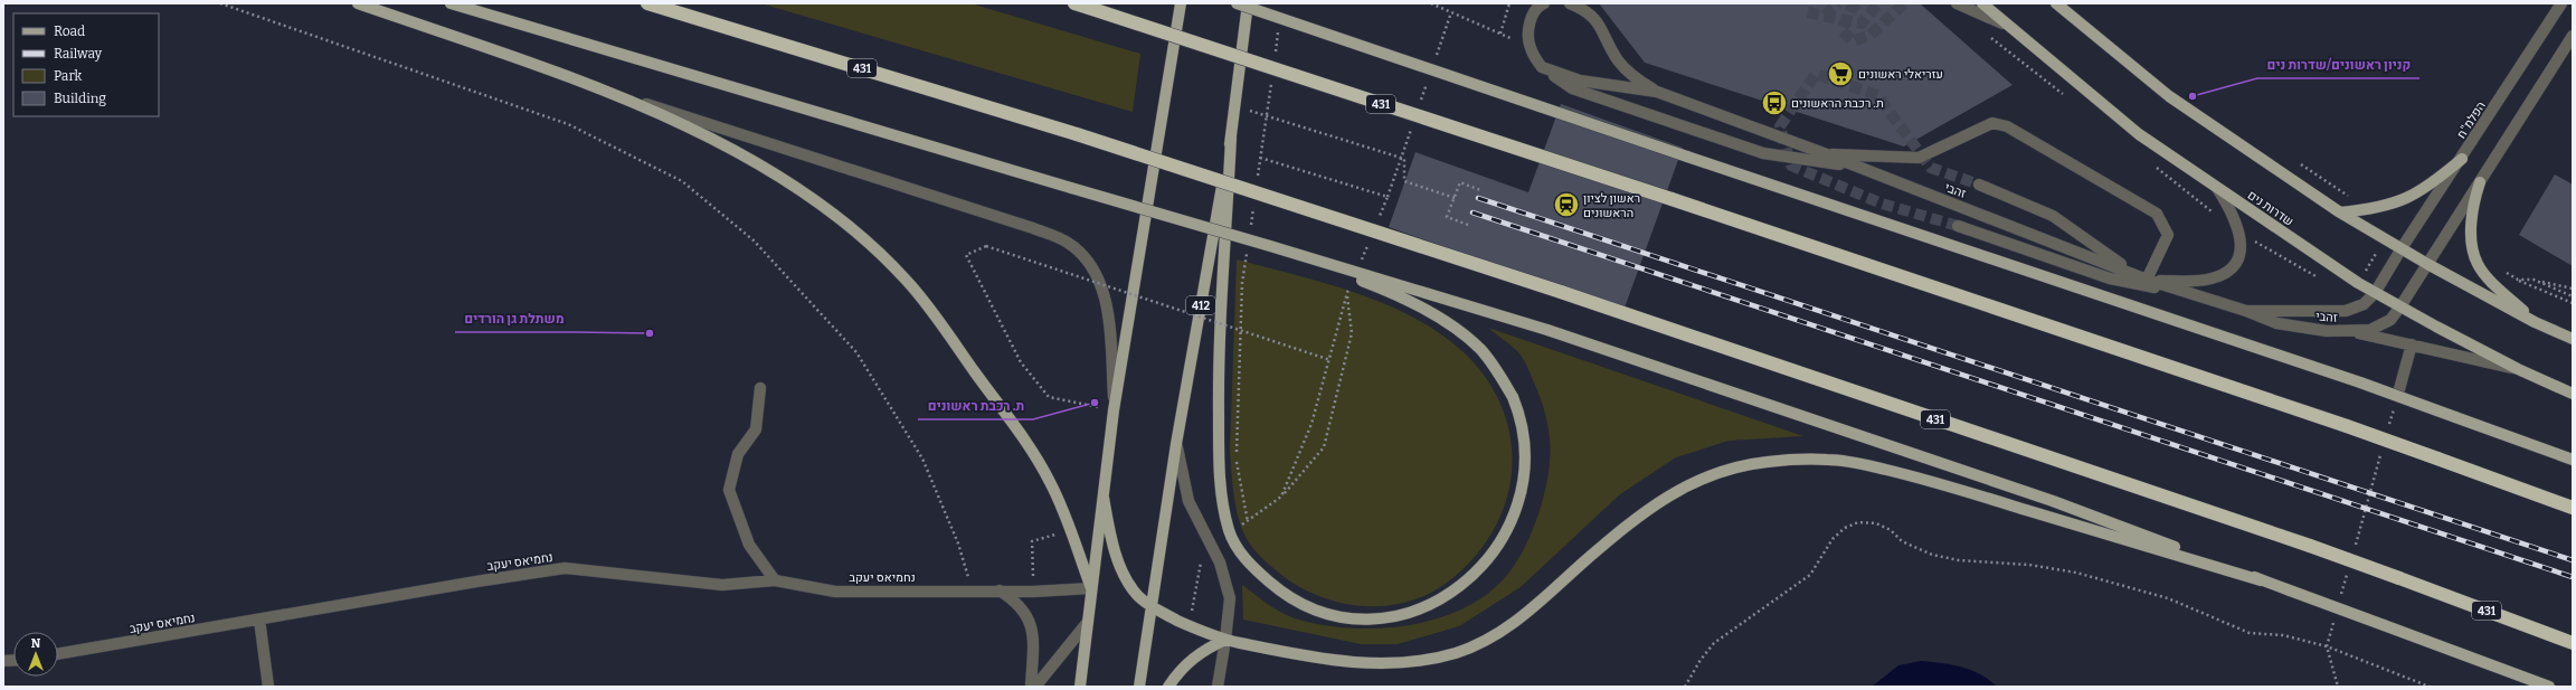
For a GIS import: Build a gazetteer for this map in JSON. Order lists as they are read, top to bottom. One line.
{"streets":{"highway":["431"],"main road":["שדרות נים","412"],"street":["הפלמ\"ח","זהבי","נחמיאס יעקב"]},"crossings":[["הפלמ\"ח","זהבי"],["הפלמ\"ח","שדרות נים"],["זהבי","שדרות נים"]],"places":{"supermarket":["עזריאלי ראשונים"],"other":["קניון ראשונים/שדרות נים","משתלת גן הורדים","ת. רכבת ראשונים"],"bus stop":["ת. רכבת הראשונים"],"station":["ראשון לציון הראשונים"]},"legend":["Road","Railway","Park","Building"],"north":"top"}
